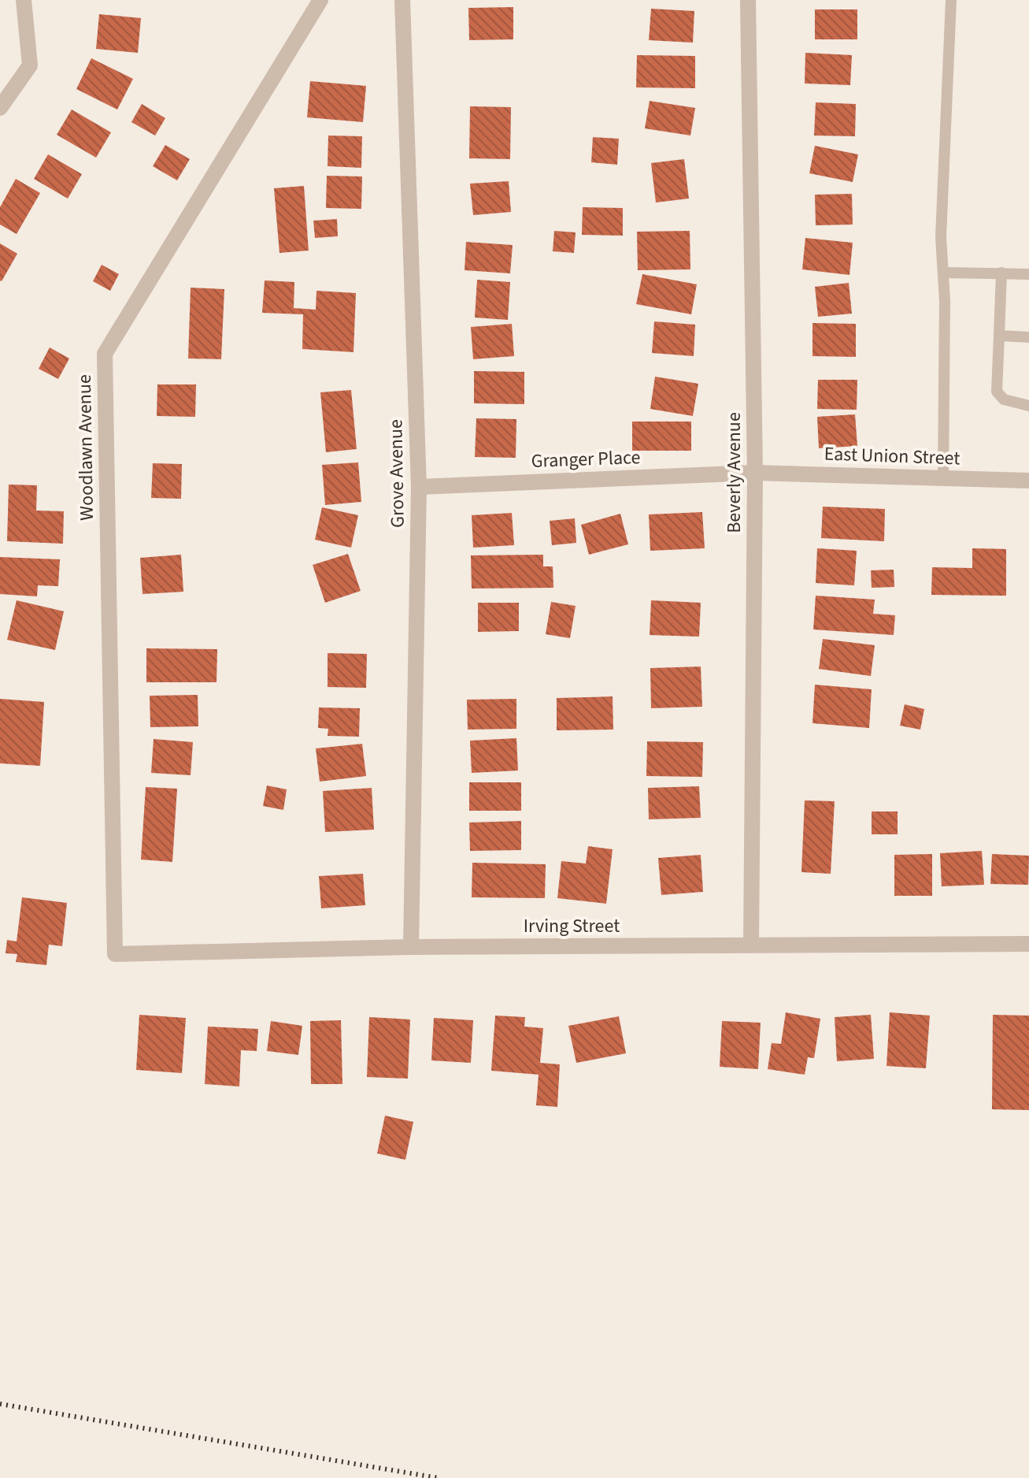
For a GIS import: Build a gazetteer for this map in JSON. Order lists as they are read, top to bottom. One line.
{"streets":{"street":["Woodlawn Avenue","East Union Street","Granger Place","Beverly Avenue","Grove Avenue","Irving Street"]},"crossings":[["Woodlawn Avenue","Irving Street"],["East Union Street","Granger Place"],["East Union Street","Beverly Avenue"],["Granger Place","Beverly Avenue"],["Granger Place","Grove Avenue"],["Beverly Avenue","Irving Street"],["Grove Avenue","Irving Street"]]}
